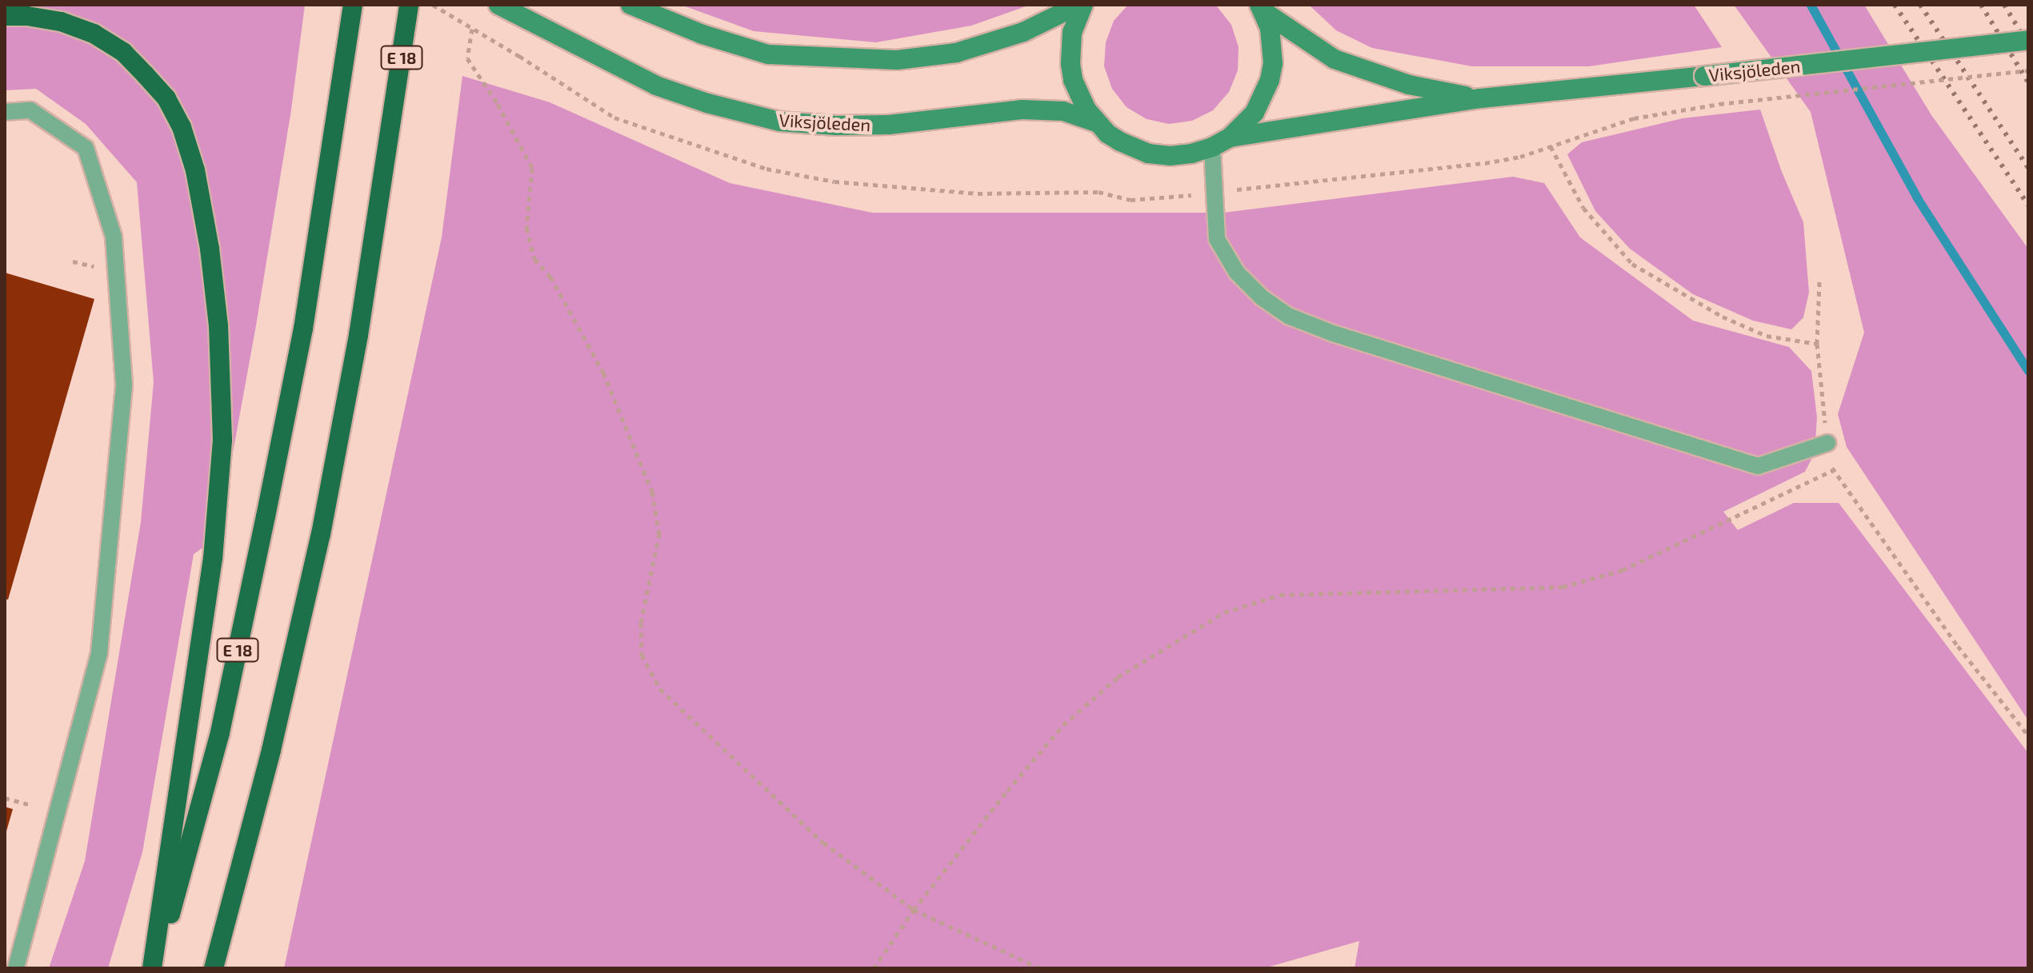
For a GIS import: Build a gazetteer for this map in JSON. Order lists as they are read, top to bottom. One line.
{"streets":{"highway":["E 18"],"main road":["Viksjöleden"]}}
